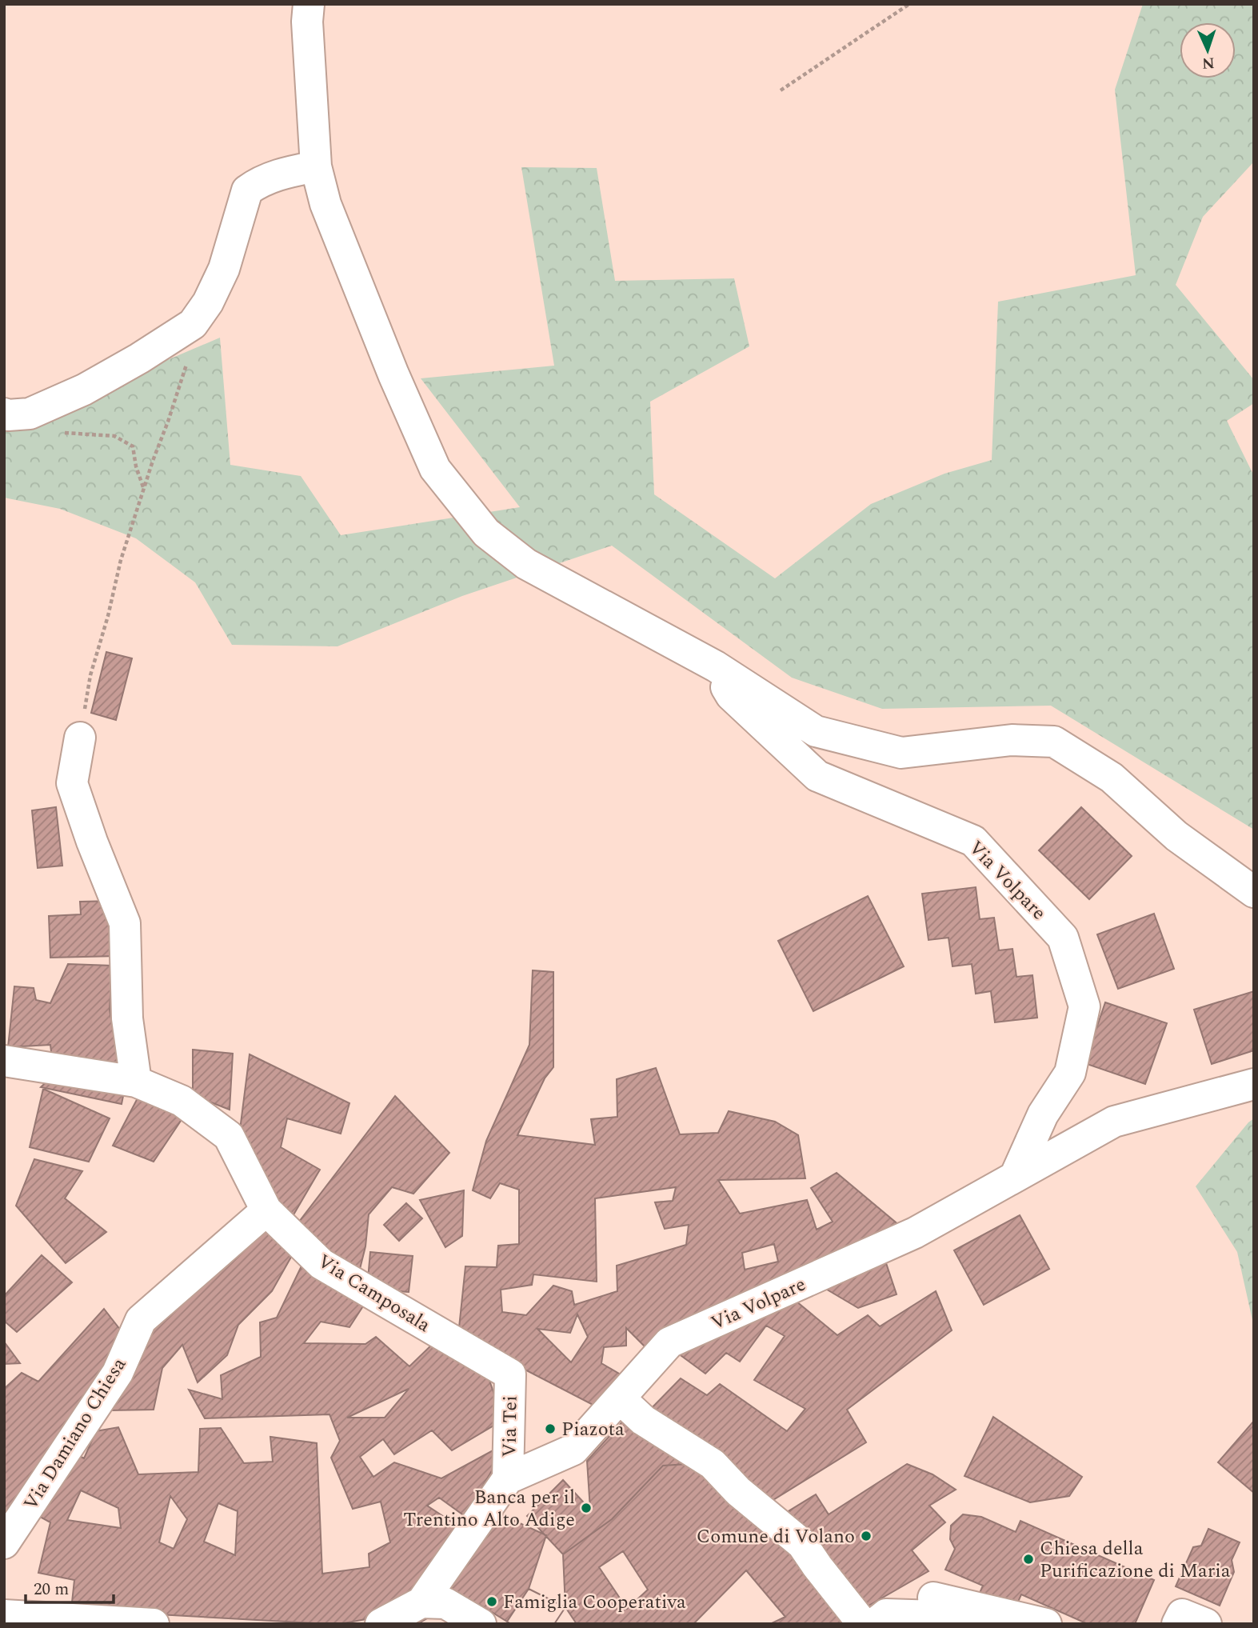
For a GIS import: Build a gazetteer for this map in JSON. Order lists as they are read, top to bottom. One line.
{"streets":{"street":["Via Volpare","Via Camposala","Via Tei","Via Damiano Chiesa"]},"crossings":[["Via Volpare","Via Tei"],["Via Camposala","Via Tei"],["Via Camposala","Via Damiano Chiesa"]],"places":["Piazota","Banca per il Trentino Alto Adige","Comune di Volano","Chiesa della Purificazione di Maria","Famiglia Cooperativa"],"scale_bar":"20 m","north":"bottom"}
